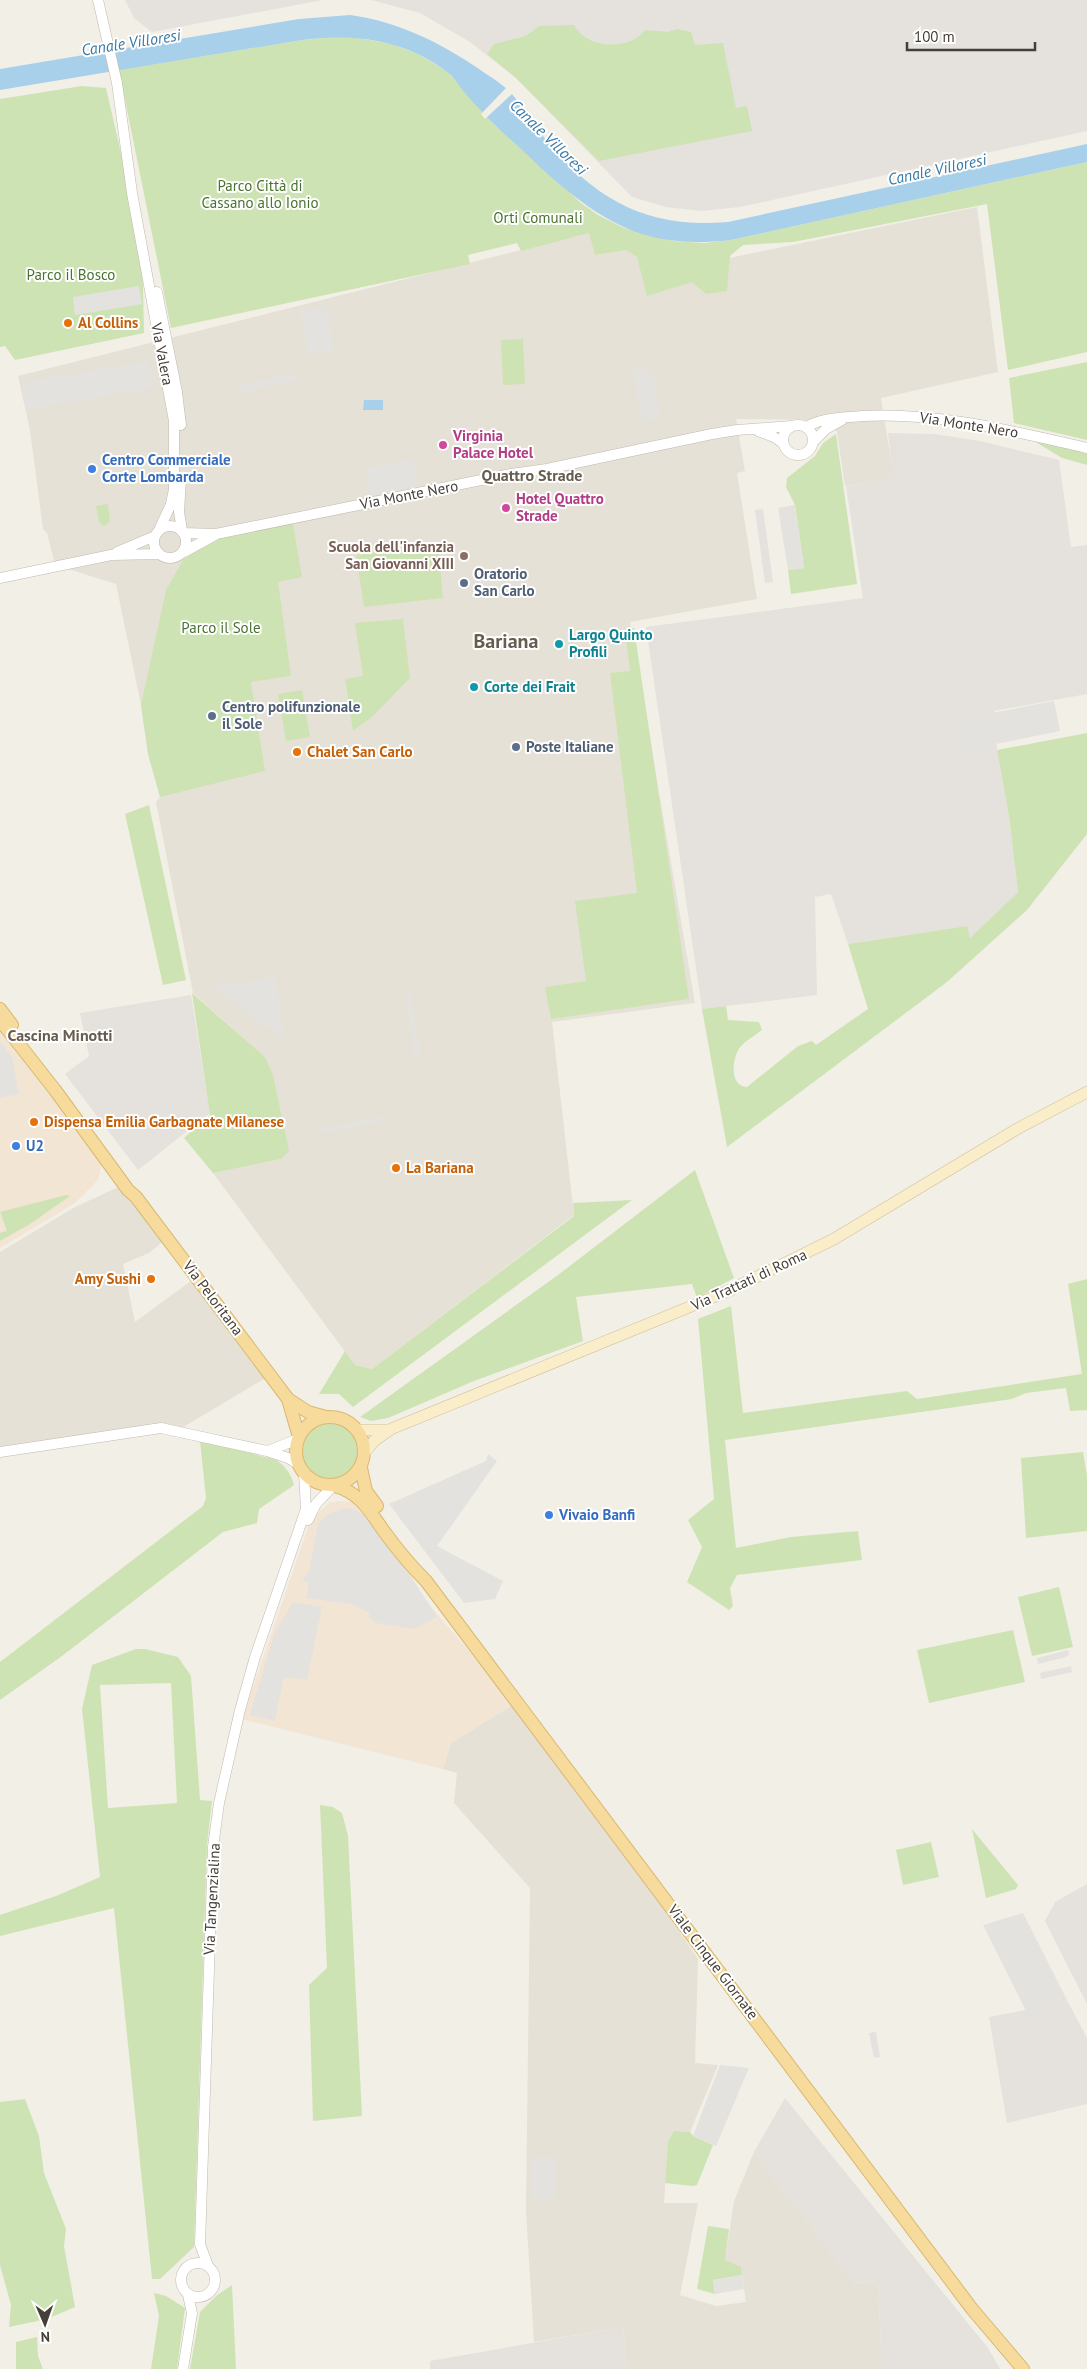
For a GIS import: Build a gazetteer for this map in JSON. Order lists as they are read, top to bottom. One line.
{"streets":{"main road":["Via Trattati di Roma","Via Peloritana","Viale Cinque Giornate"],"street":["Via Valera","Via Monte Nero","Via Tangenzialina"]},"crossings":[["Via Valera","Via Monte Nero"],["Via Trattati di Roma","Via Peloritana"],["Via Trattati di Roma","Via Tangenzialina"],["Via Peloritana","Via Tangenzialina"]],"districts":["Quattro Strade","Bariana","Cascina Minotti"],"water":["Canale Villoresi"],"parks":["Parco Città di Cassano allo Ionio","Orti Comunali","Parco il Bosco","Parco il Sole"],"places":["Al Collins","Virginia Palace Hotel","Centro Commerciale Corte Lombarda","Hotel Quattro Strade","Scuola dell'infanzia San Giovanni XIII","Oratorio San Carlo","Largo Quinto Profili","Corte dei Frait","Centro polifunzionale il Sole","Poste Italiane","Chalet San Carlo","Dispensa Emilia Garbagnate Milanese","U2","La Bariana","Amy Sushi","Vivaio Banfi"],"scale_bar":"100 m","north":"bottom"}
